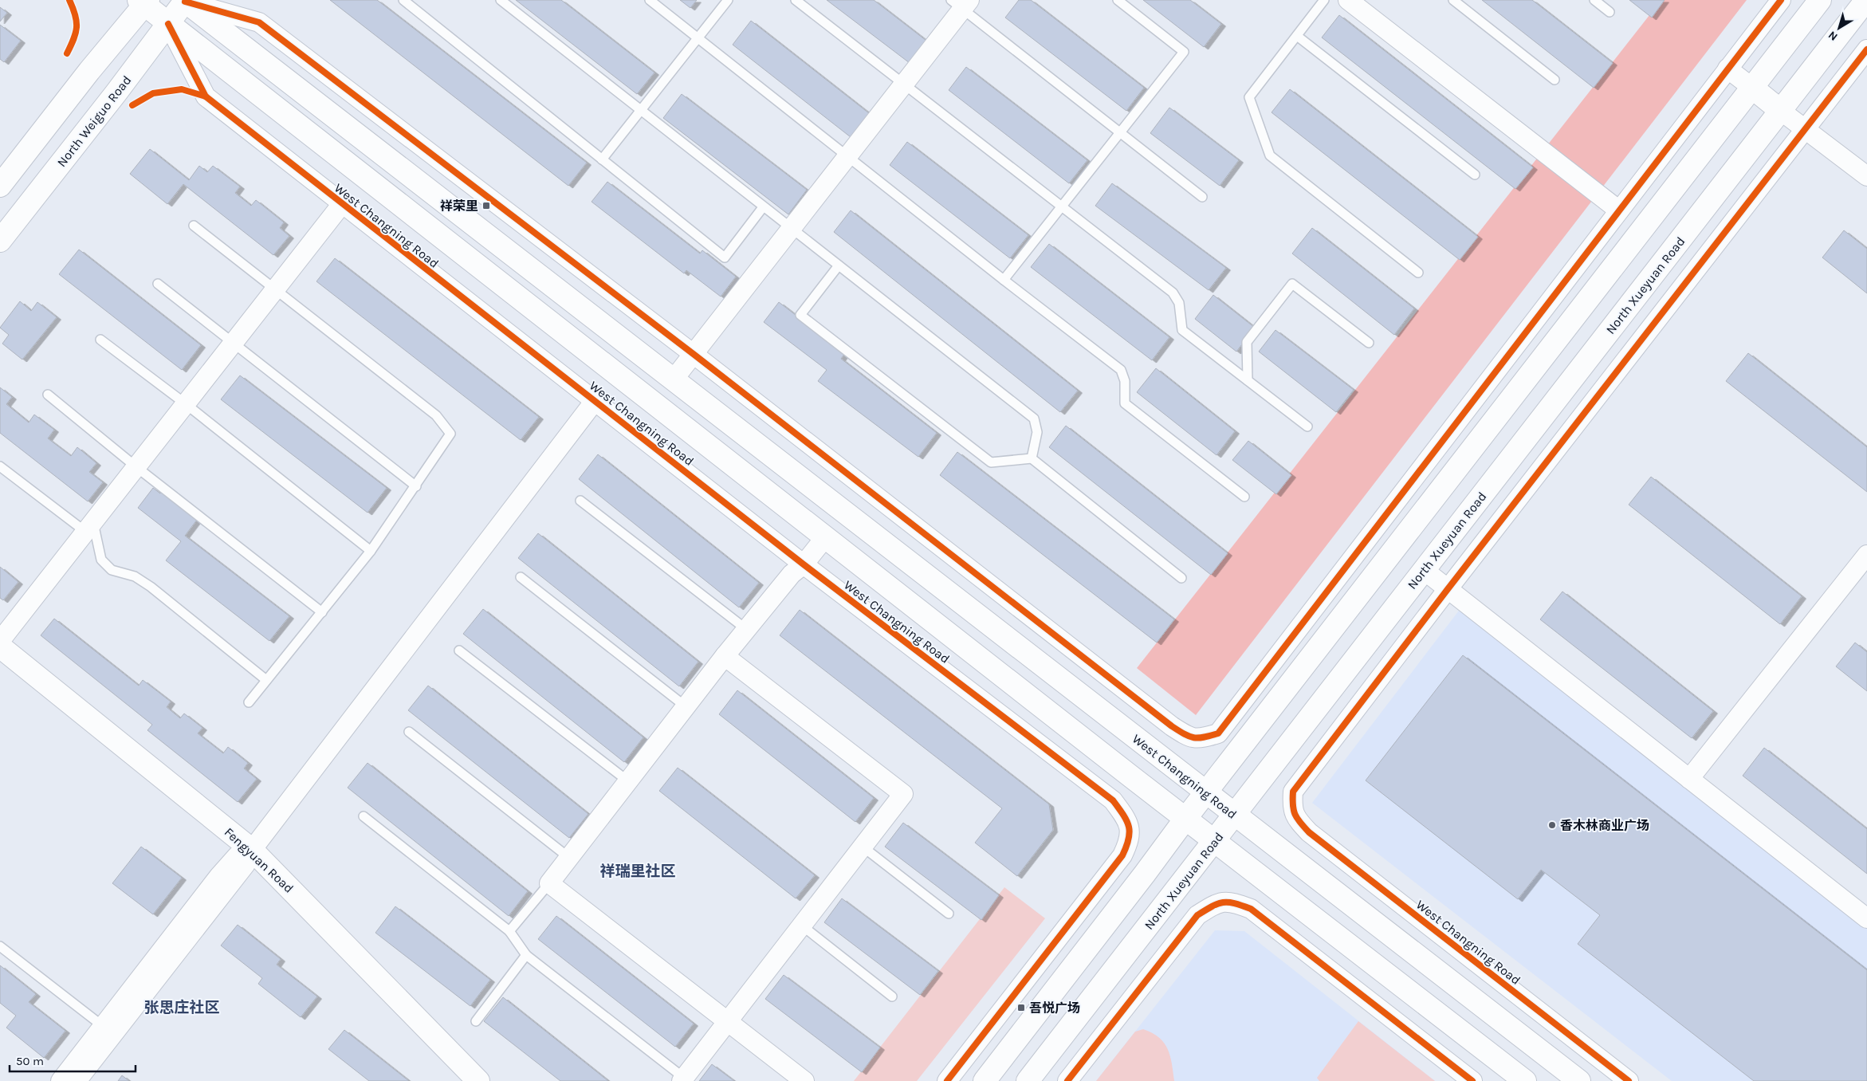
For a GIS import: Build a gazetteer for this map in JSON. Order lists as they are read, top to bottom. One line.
{"streets":{"main road":["North Weiguo Road","West Changning Road","North Xueyuan Road","Fengyuan Road"]},"crossings":[["North Weiguo Road","West Changning Road"],["West Changning Road","North Xueyuan Road"]],"districts":["祥瑞里社区","张思庄社区"],"places":{"transit":["祥荣里","吾悦广场"],"other":["香木林商业广场"]},"scale_bar":"50 m","north":"bottom left"}
